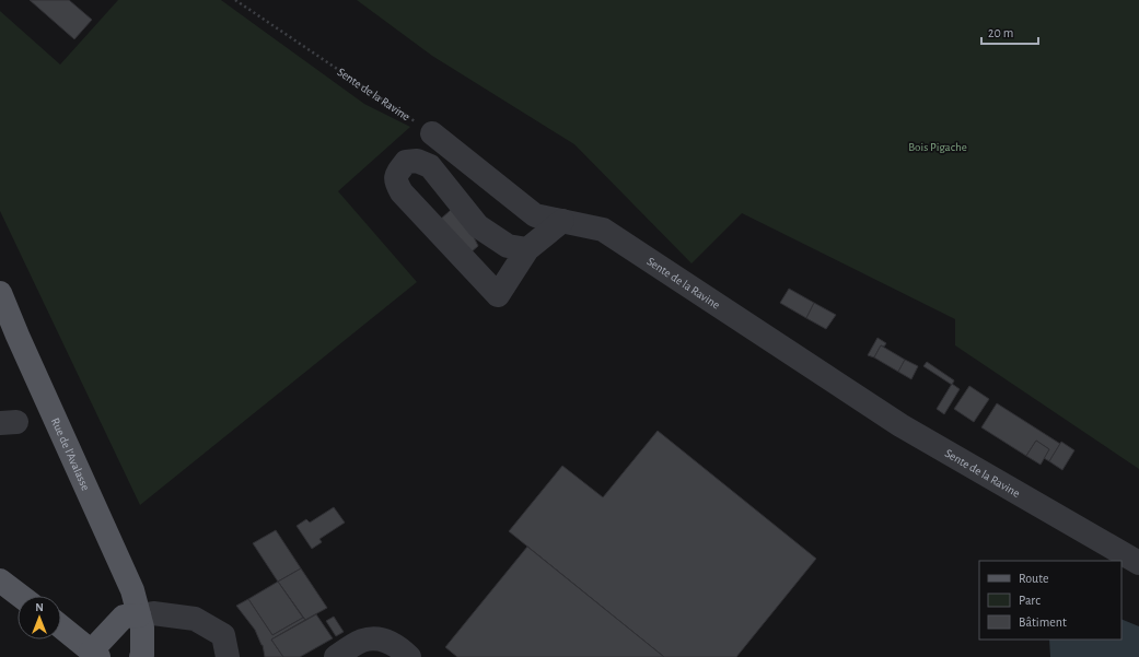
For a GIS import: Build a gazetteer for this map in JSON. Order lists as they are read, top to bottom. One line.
{"streets":{"main road":["Rue de l'Avalasse"],"street":["Sente de la Ravine"]},"parks":["Bois Pigache"],"legend":["Route","Parc","Bâtiment"],"scale_bar":"20 m","north":"top"}
